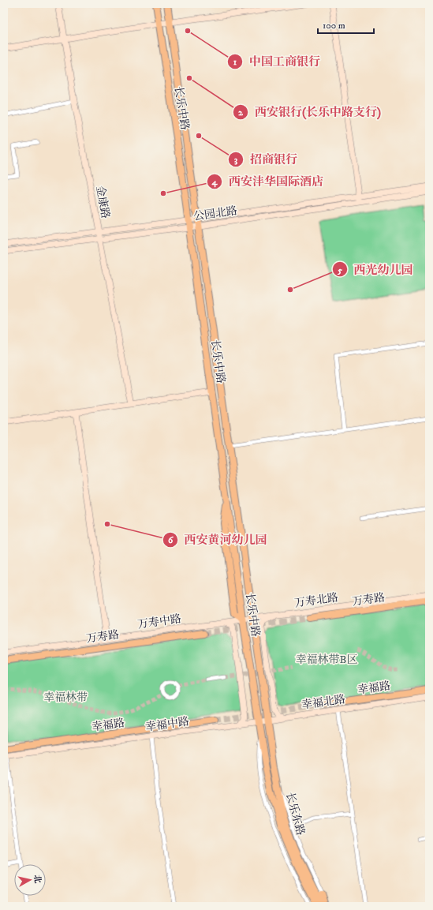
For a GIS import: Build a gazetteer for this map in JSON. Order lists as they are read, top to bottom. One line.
{"streets":{"main road":["长乐中路","金康路","公园北路","万寿路","万寿北路","万寿中路","幸福路","幸福北路","幸福中路","长乐东路"]},"crossings":[["长乐中路","公园北路"],["长乐中路","万寿北路"],["长乐中路","万寿中路"],["长乐中路","幸福北路"],["长乐中路","幸福中路"],["长乐中路","长乐东路"],["金康路","公园北路"],["万寿北路","万寿中路"],["幸福北路","幸福中路"],["幸福北路","长乐东路"],["幸福中路","长乐东路"]],"parks":["幸福林带B区","幸福林带"],"places":["中国工商银行","西安银行(长乐中路支行)","招商银行","西安沣华国际酒店","西光幼儿园","西安黄河幼儿园"],"scale_bar":"100 m","north":"right"}
